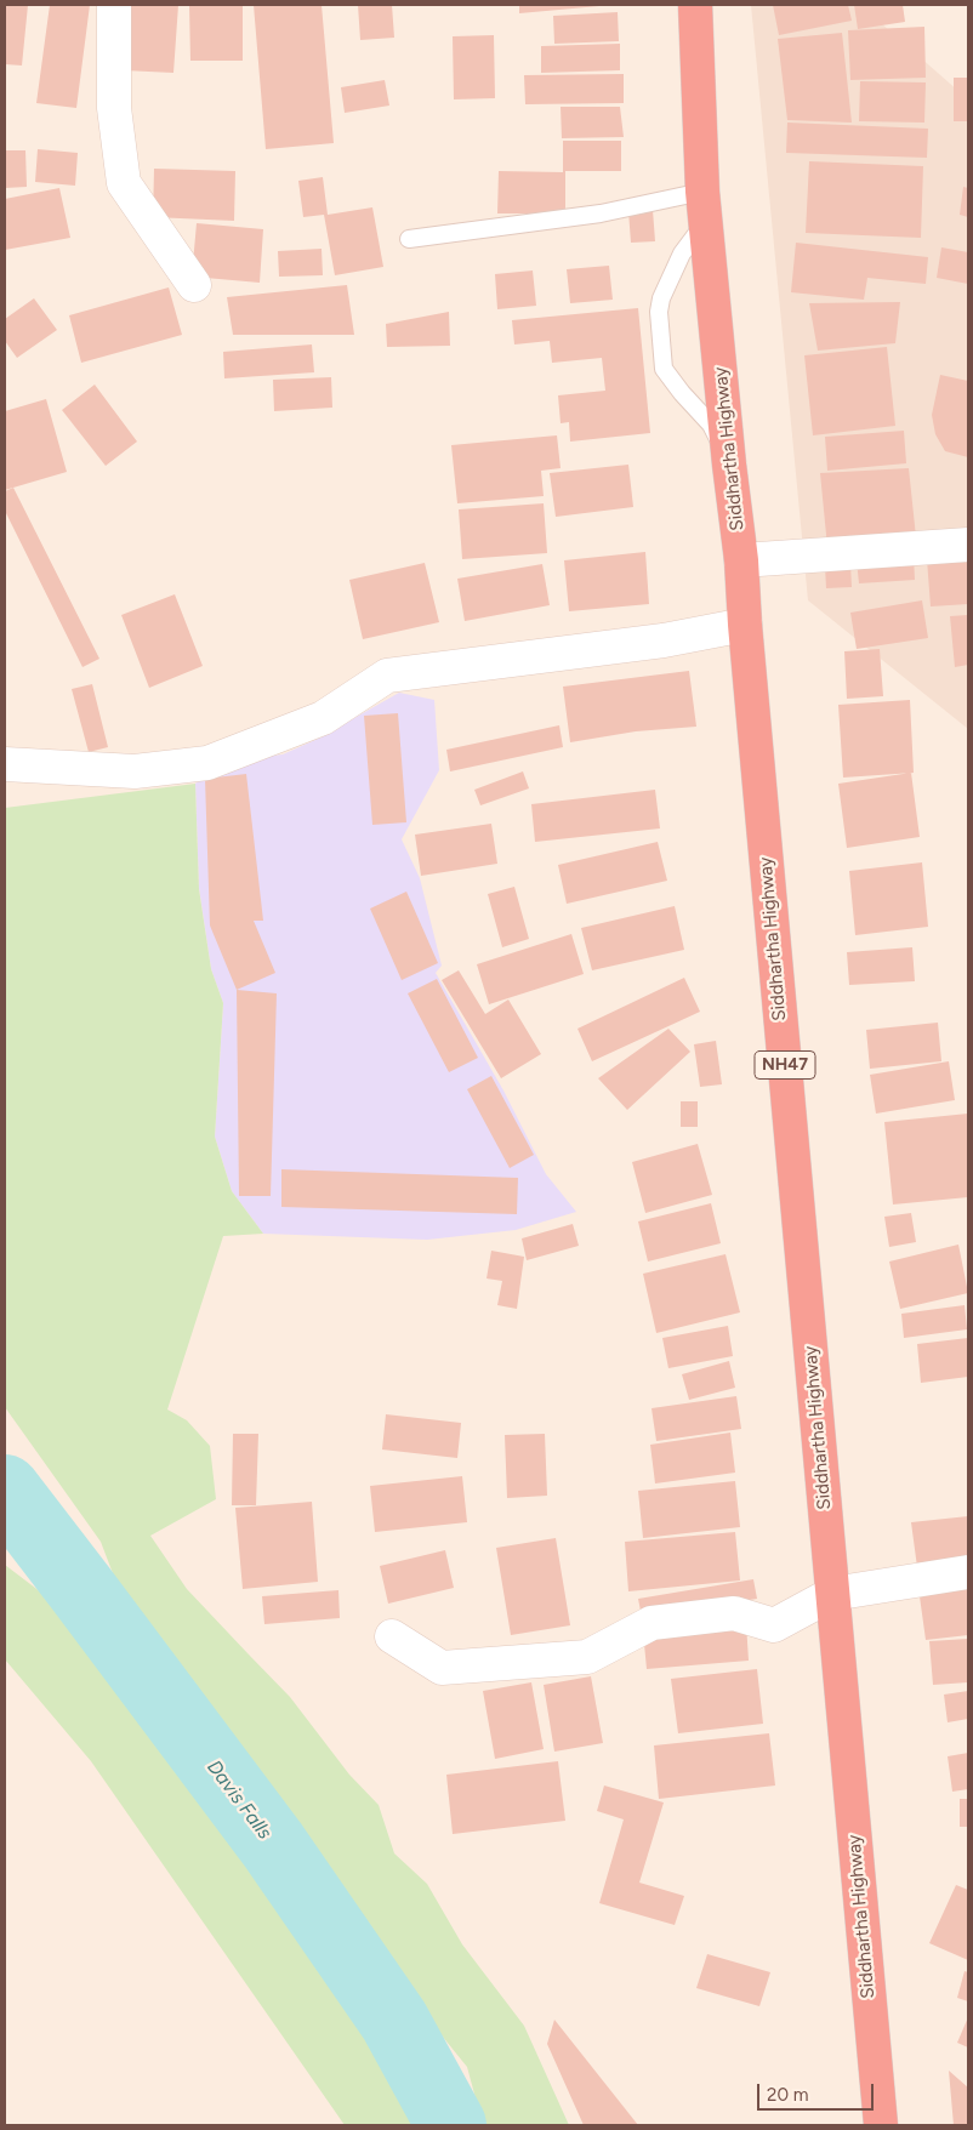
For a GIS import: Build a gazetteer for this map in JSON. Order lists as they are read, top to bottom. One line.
{"streets":{"highway":["Siddhartha Highway","NH47"]},"water":["Davis Falls"],"scale_bar":"20 m"}
